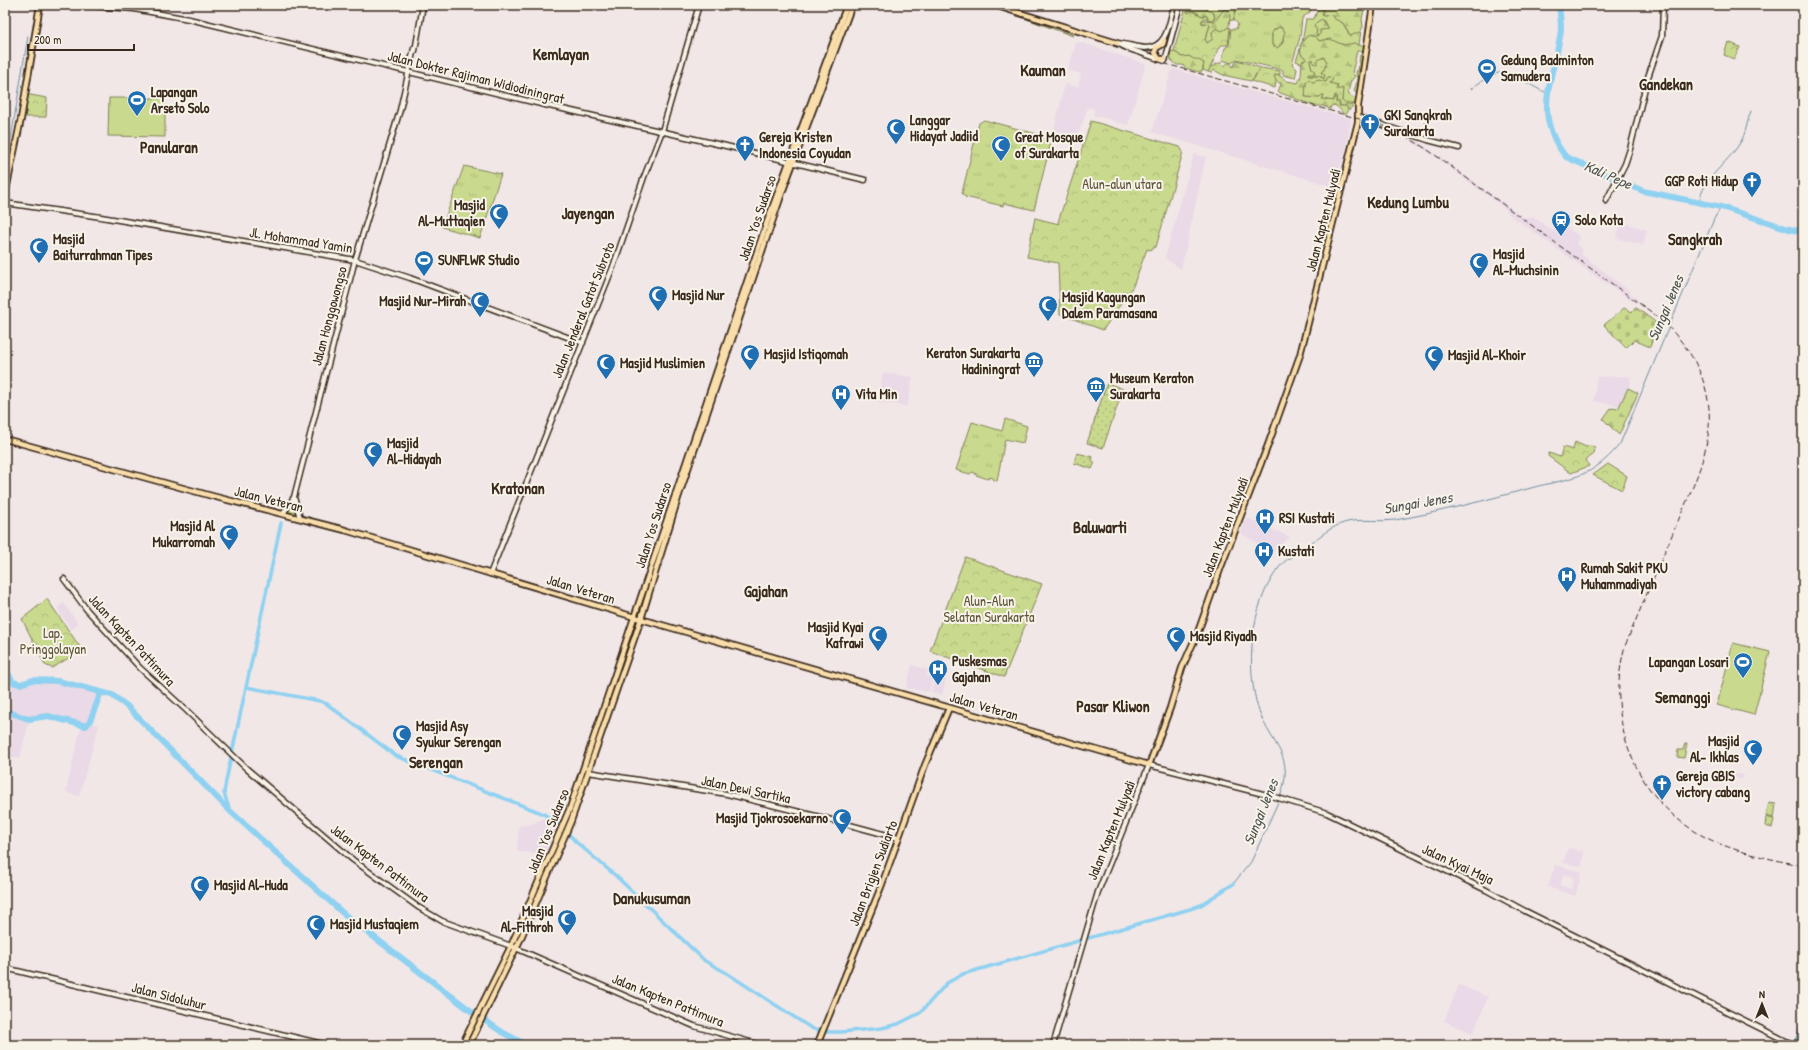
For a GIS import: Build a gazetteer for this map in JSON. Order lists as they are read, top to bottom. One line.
{"streets":{"main road":["Jalan Dokter Rajiman Widiodiningrat","Jalan Yos Sudarso","Jalan Kapten Mulyadi","Jl. Mohammad Yamin","Jalan Jenderal Gatot Subroto","Jalan Honggowongso","Jalan Veteran","Jalan Kapten Pattimura","Jalan Dewi Sartika","Jalan Kyai Maja","Jalan Brigjen Sudiarto","Jalan Sidoluhur"]},"crossings":[["Jalan Dokter Rajiman Widiodiningrat","Jalan Yos Sudarso"],["Jalan Dokter Rajiman Widiodiningrat","Jalan Jenderal Gatot Subroto"],["Jalan Dokter Rajiman Widiodiningrat","Jalan Honggowongso"],["Jalan Yos Sudarso","Jalan Veteran"],["Jalan Yos Sudarso","Jalan Kapten Pattimura"],["Jalan Yos Sudarso","Jalan Dewi Sartika"],["Jalan Kapten Mulyadi","Jalan Veteran"],["Jalan Kapten Mulyadi","Jalan Kyai Maja"],["Jl. Mohammad Yamin","Jalan Jenderal Gatot Subroto"],["Jl. Mohammad Yamin","Jalan Honggowongso"],["Jalan Jenderal Gatot Subroto","Jalan Veteran"],["Jalan Honggowongso","Jalan Veteran"],["Jalan Veteran","Jalan Kyai Maja"],["Jalan Veteran","Jalan Brigjen Sudiarto"],["Jalan Dewi Sartika","Jalan Brigjen Sudiarto"]],"districts":["Kemlayan","Kauman","Gandekan","Panularan","Kedung Lumbu","Jayengan","Sangkrah","Kratonan","Baluwarti","Gajahan","Semanggi","Pasar Kliwon","Serengan","Danukusuman"],"water":["Kali Pepe","Sungai Jenes"],"parks":["Alun-alun utara","Alun-Alun Selatan Surakarta","Lap. Pringgolayan"],"places":{"sports":["Gedung Badminton Samudera","Lapangan Arseto Solo","SUNFLWR Studio","Lapangan Losari"],"church":["GKI Sangkrah Surakarta","Gereja Kristen Indonesia Coyudan","GGP Roti Hidup","Gereja GBIS victory cabang"],"mosque":["Langgar Hidayat Jadiid","Great Mosque of Surakarta","Masjid Al-Muttaqien","Masjid Baiturrahman Tipes","Masjid Al-Muchsinin","Masjid Nur","Masjid Nur-Mirah","Masjid Kagungan Dalem Paramasana","Masjid Istiqomah","Masjid Al-Khoir","Masjid Muslimien","Masjid Al-Hidayah","Masjid Al Mukarromah","Masjid Kyai Kafrawi","Masjid Riyadh","Masjid Asy Syukur Serengan","Masjid Al- Ikhlas","Masjid Tjokrosoekarno","Masjid Al-Huda","Masjid Al-Fithroh","Masjid Mustaqiem"],"station":["Solo Kota"],"museum":["Keraton Surakarta Hadiningrat","Museum Keraton Surakarta"],"hospital":["Vita Min","RSI Kustati","Kustati","Rumah Sakit PKU Muhammadiyah","Puskesmas Gajahan"]},"scale_bar":"200 m","north":"top"}
